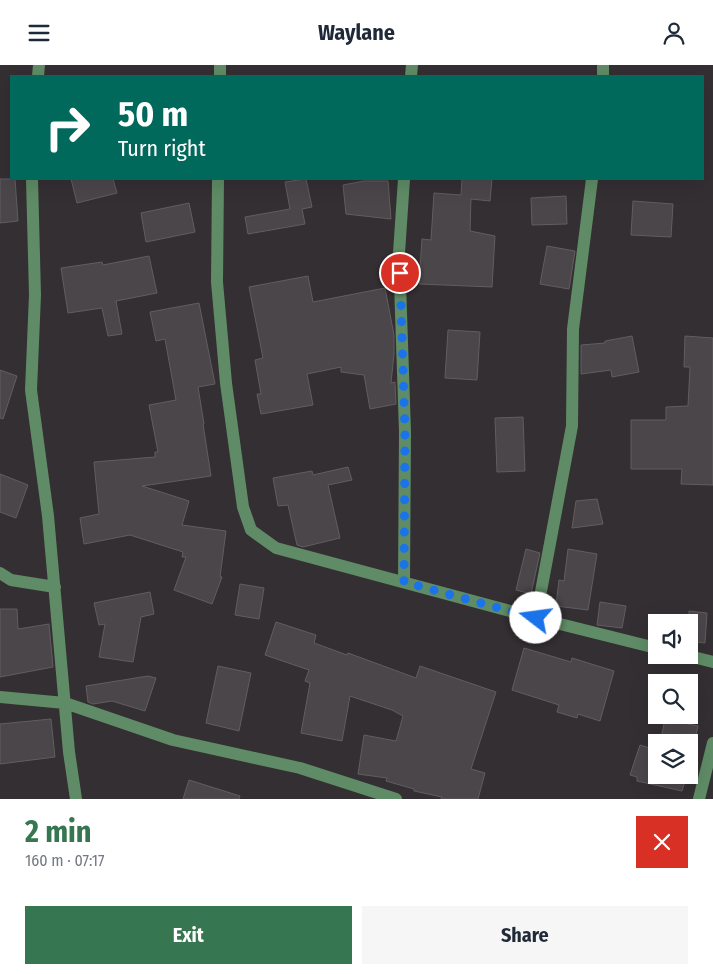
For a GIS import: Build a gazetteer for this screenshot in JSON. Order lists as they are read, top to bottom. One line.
{"page":{"header":"Waylane","turn":["50 m","Turn right"],"heading":["2 min","160 m · 07:17"],"buttons":["Exit","Share"]}}
